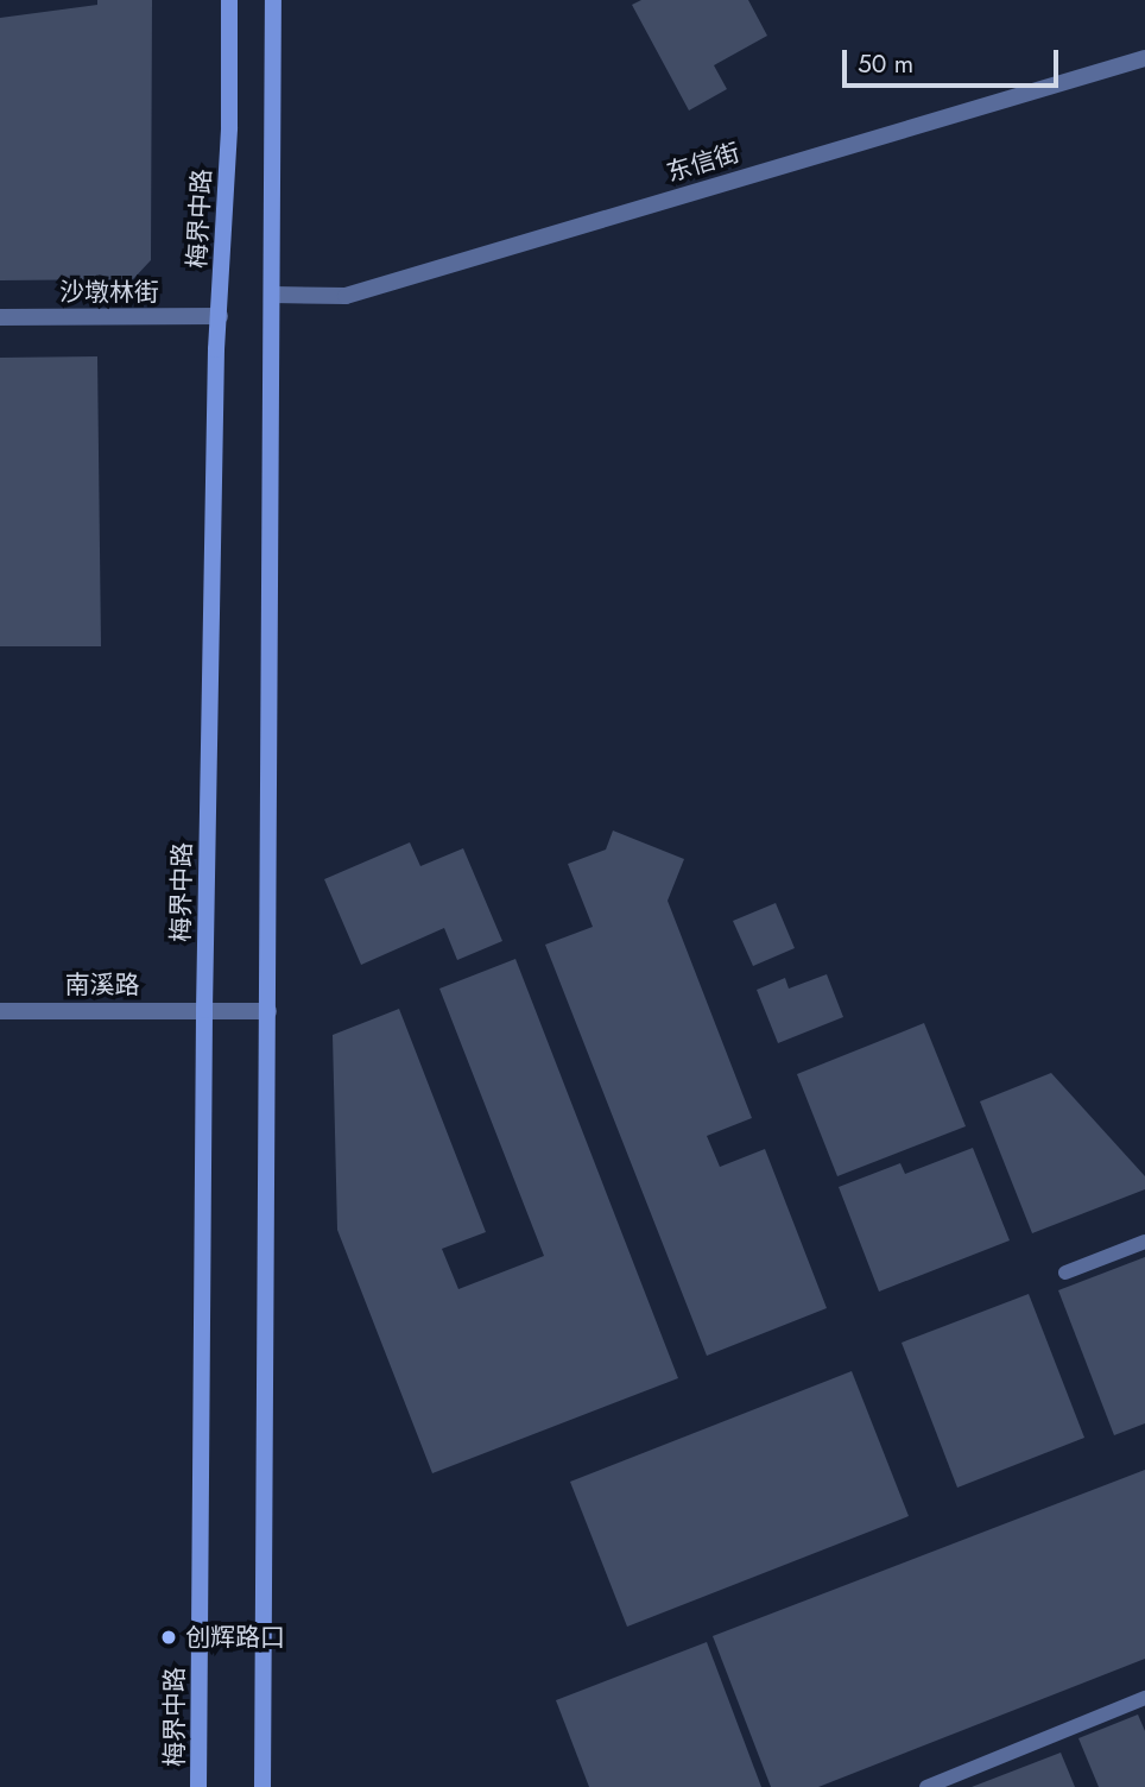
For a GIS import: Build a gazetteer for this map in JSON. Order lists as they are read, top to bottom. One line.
{"streets":{"main road":["梅界中路"],"street":["东信街","沙墩林街","南溪路"]},"crossings":[["梅界中路","沙墩林街"],["梅界中路","南溪路"]],"places":["创辉路口"],"scale_bar":"50 m"}
